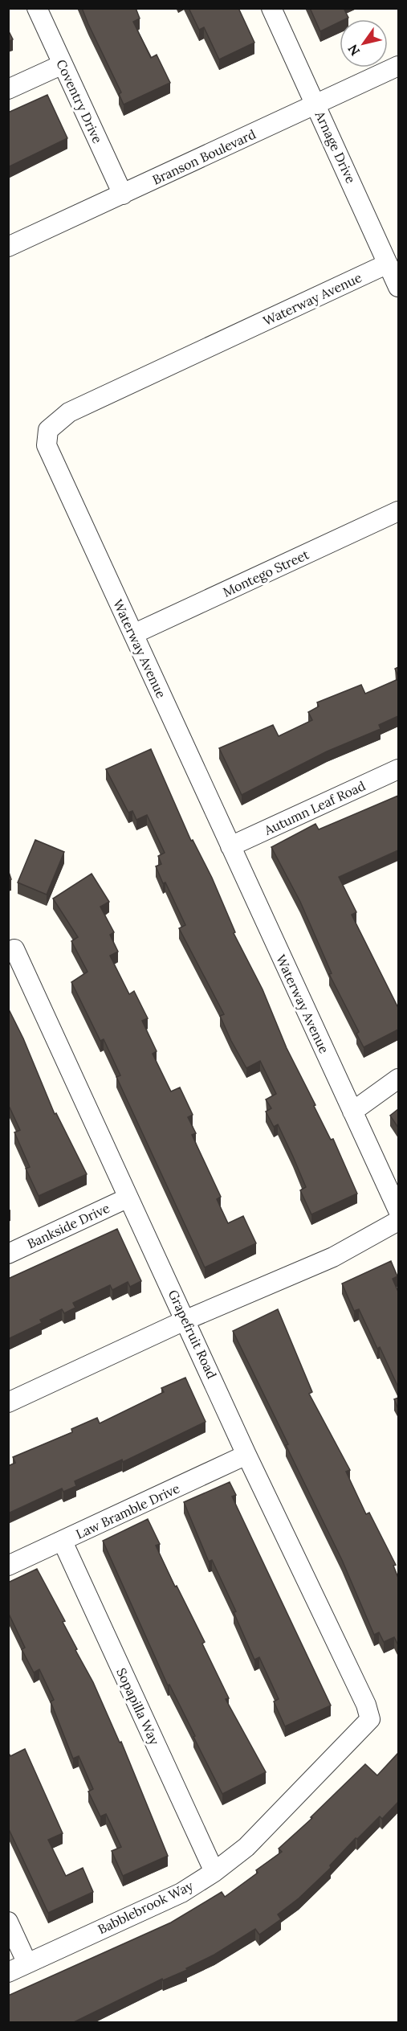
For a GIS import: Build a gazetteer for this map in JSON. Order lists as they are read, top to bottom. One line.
{"streets":{"street":["Coventry Drive","Arnage Drive","Branson Boulevard","Waterway Avenue","Montego Street","Autumn Leaf Road","Bankside Drive","Grapefruit Road","Law Bramble Drive","Sopapilla Way","Babblebrook Way"]},"crossings":[["Coventry Drive","Branson Boulevard"],["Arnage Drive","Branson Boulevard"],["Arnage Drive","Waterway Avenue"],["Waterway Avenue","Montego Street"],["Waterway Avenue","Autumn Leaf Road"],["Bankside Drive","Grapefruit Road"],["Grapefruit Road","Law Bramble Drive"],["Grapefruit Road","Babblebrook Way"],["Law Bramble Drive","Sopapilla Way"],["Sopapilla Way","Babblebrook Way"]],"north":"bottom left"}
